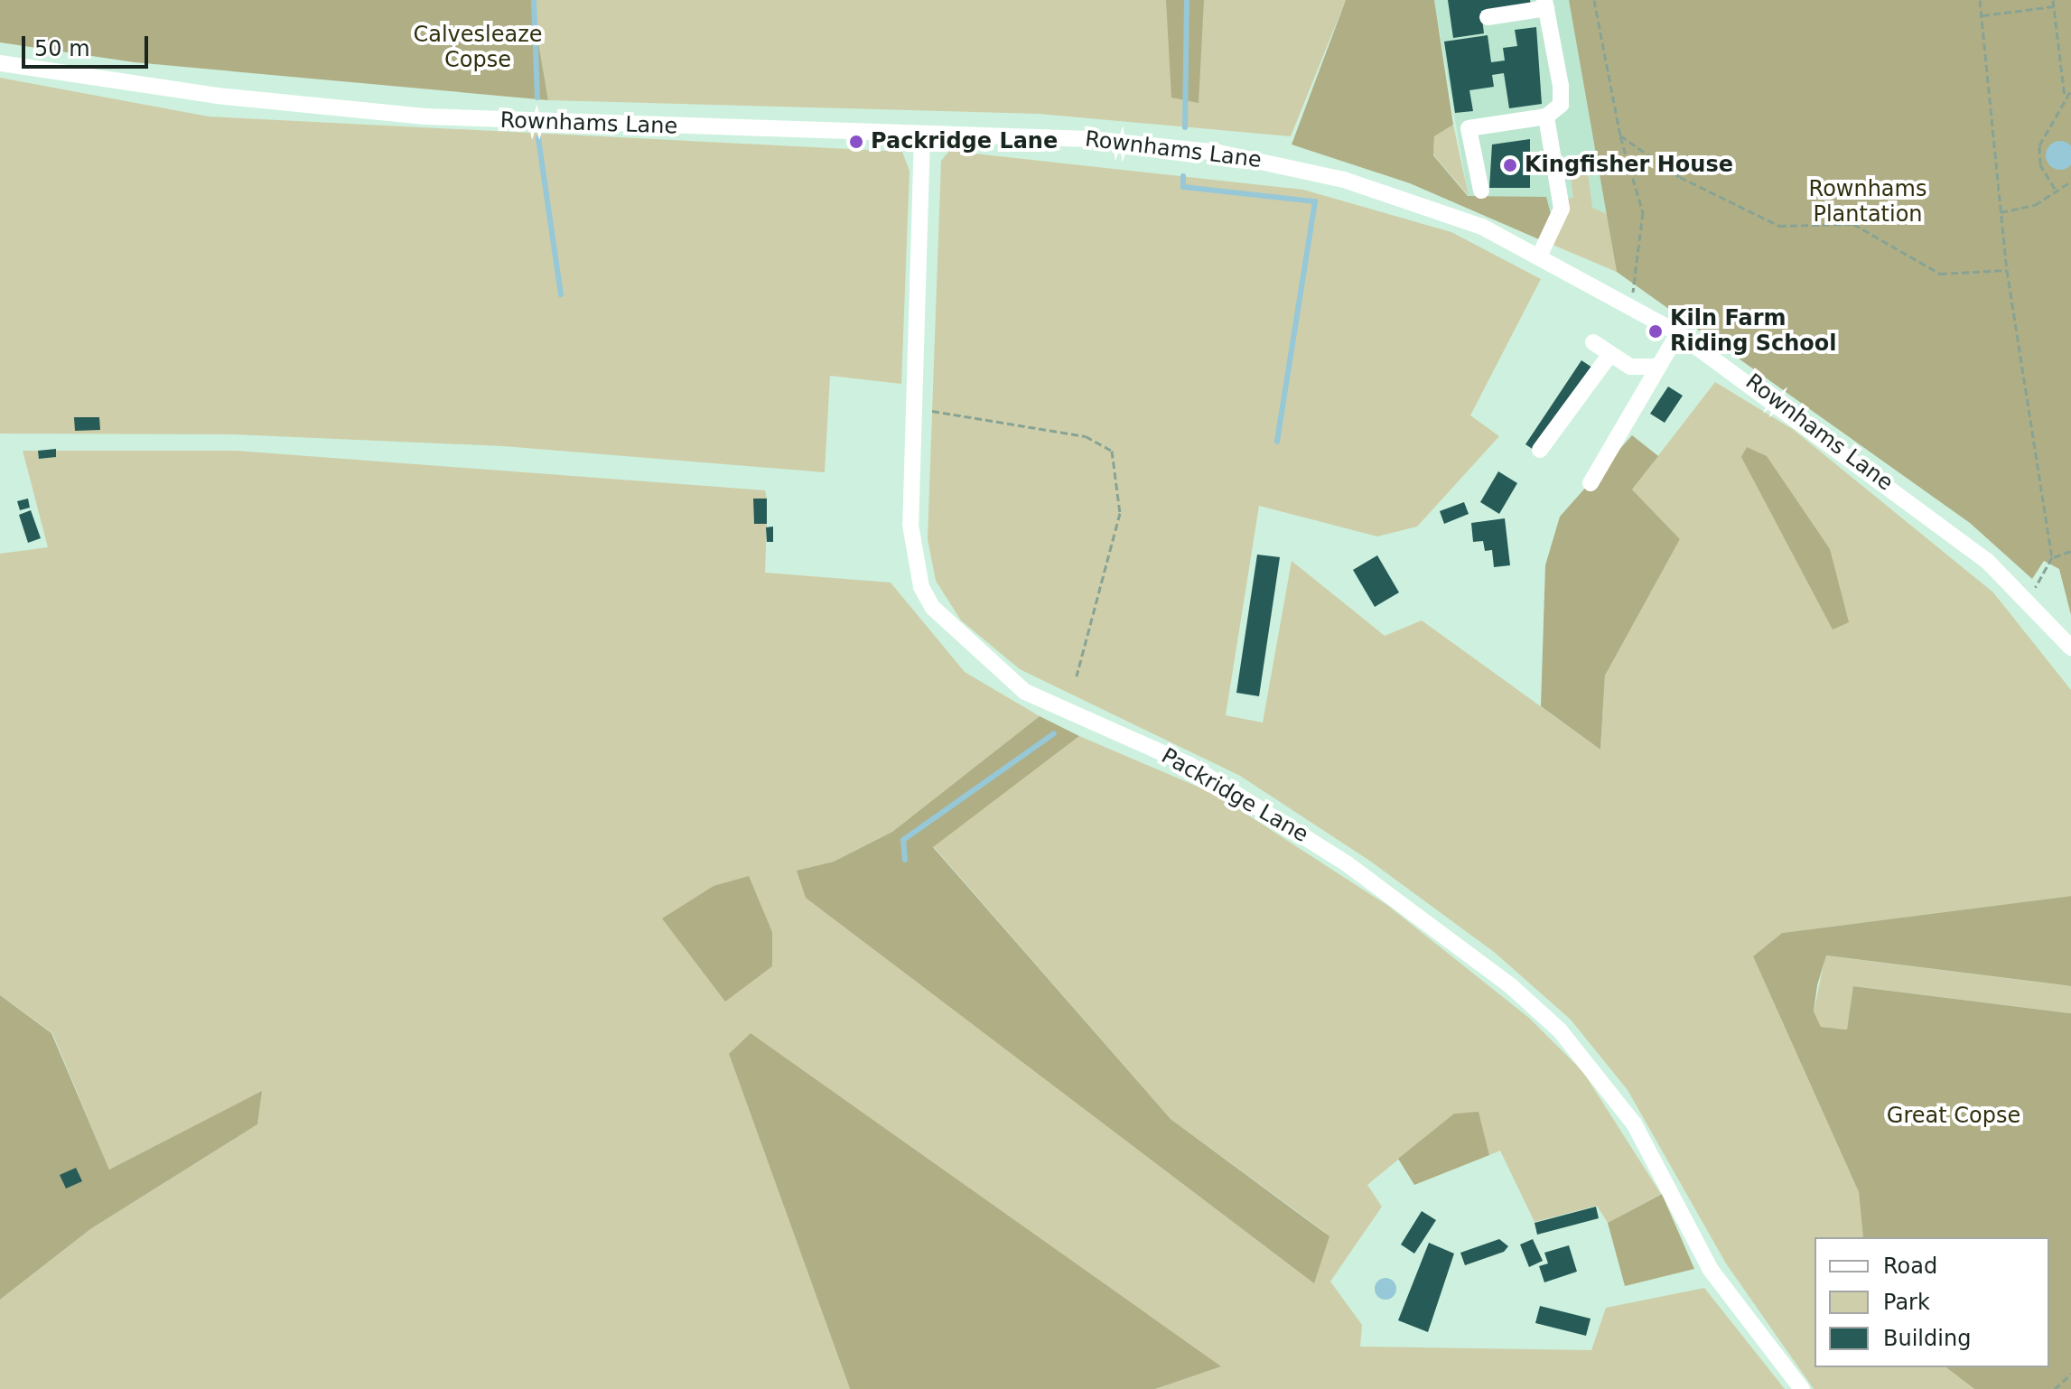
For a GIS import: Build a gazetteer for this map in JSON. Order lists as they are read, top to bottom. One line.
{"streets":{"street":["Rownhams Lane","Packridge Lane"]},"crossings":[["Rownhams Lane","Packridge Lane"]],"parks":["Calvesleaze Copse","Rownhams Plantation","Great Copse"],"places":["Packridge Lane","Kingfisher House","Kiln Farm Riding School"],"legend":["Road","Park","Building"],"scale_bar":"50 m"}
